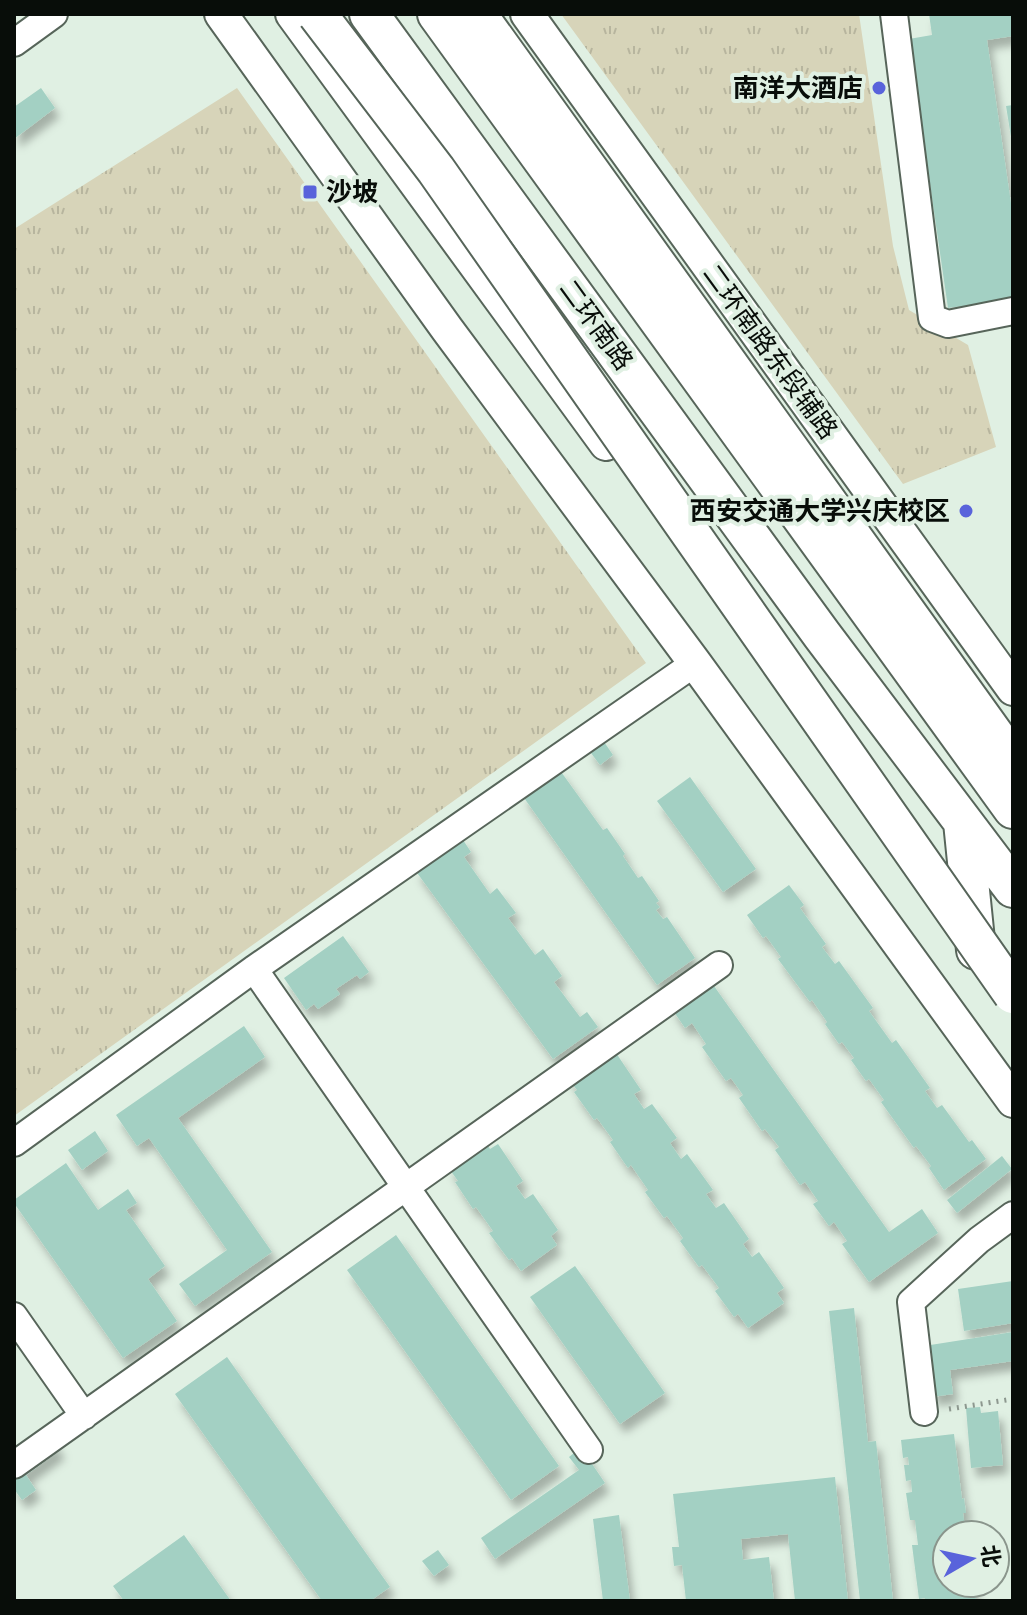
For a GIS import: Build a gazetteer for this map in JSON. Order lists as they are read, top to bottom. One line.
{"streets":{"highway":["二环南路"],"main road":["二环南路东段辅路"]},"places":{"other":["南洋大酒店","西安交通大学兴庆校区"],"transit":["沙坡"]},"north":"right"}
